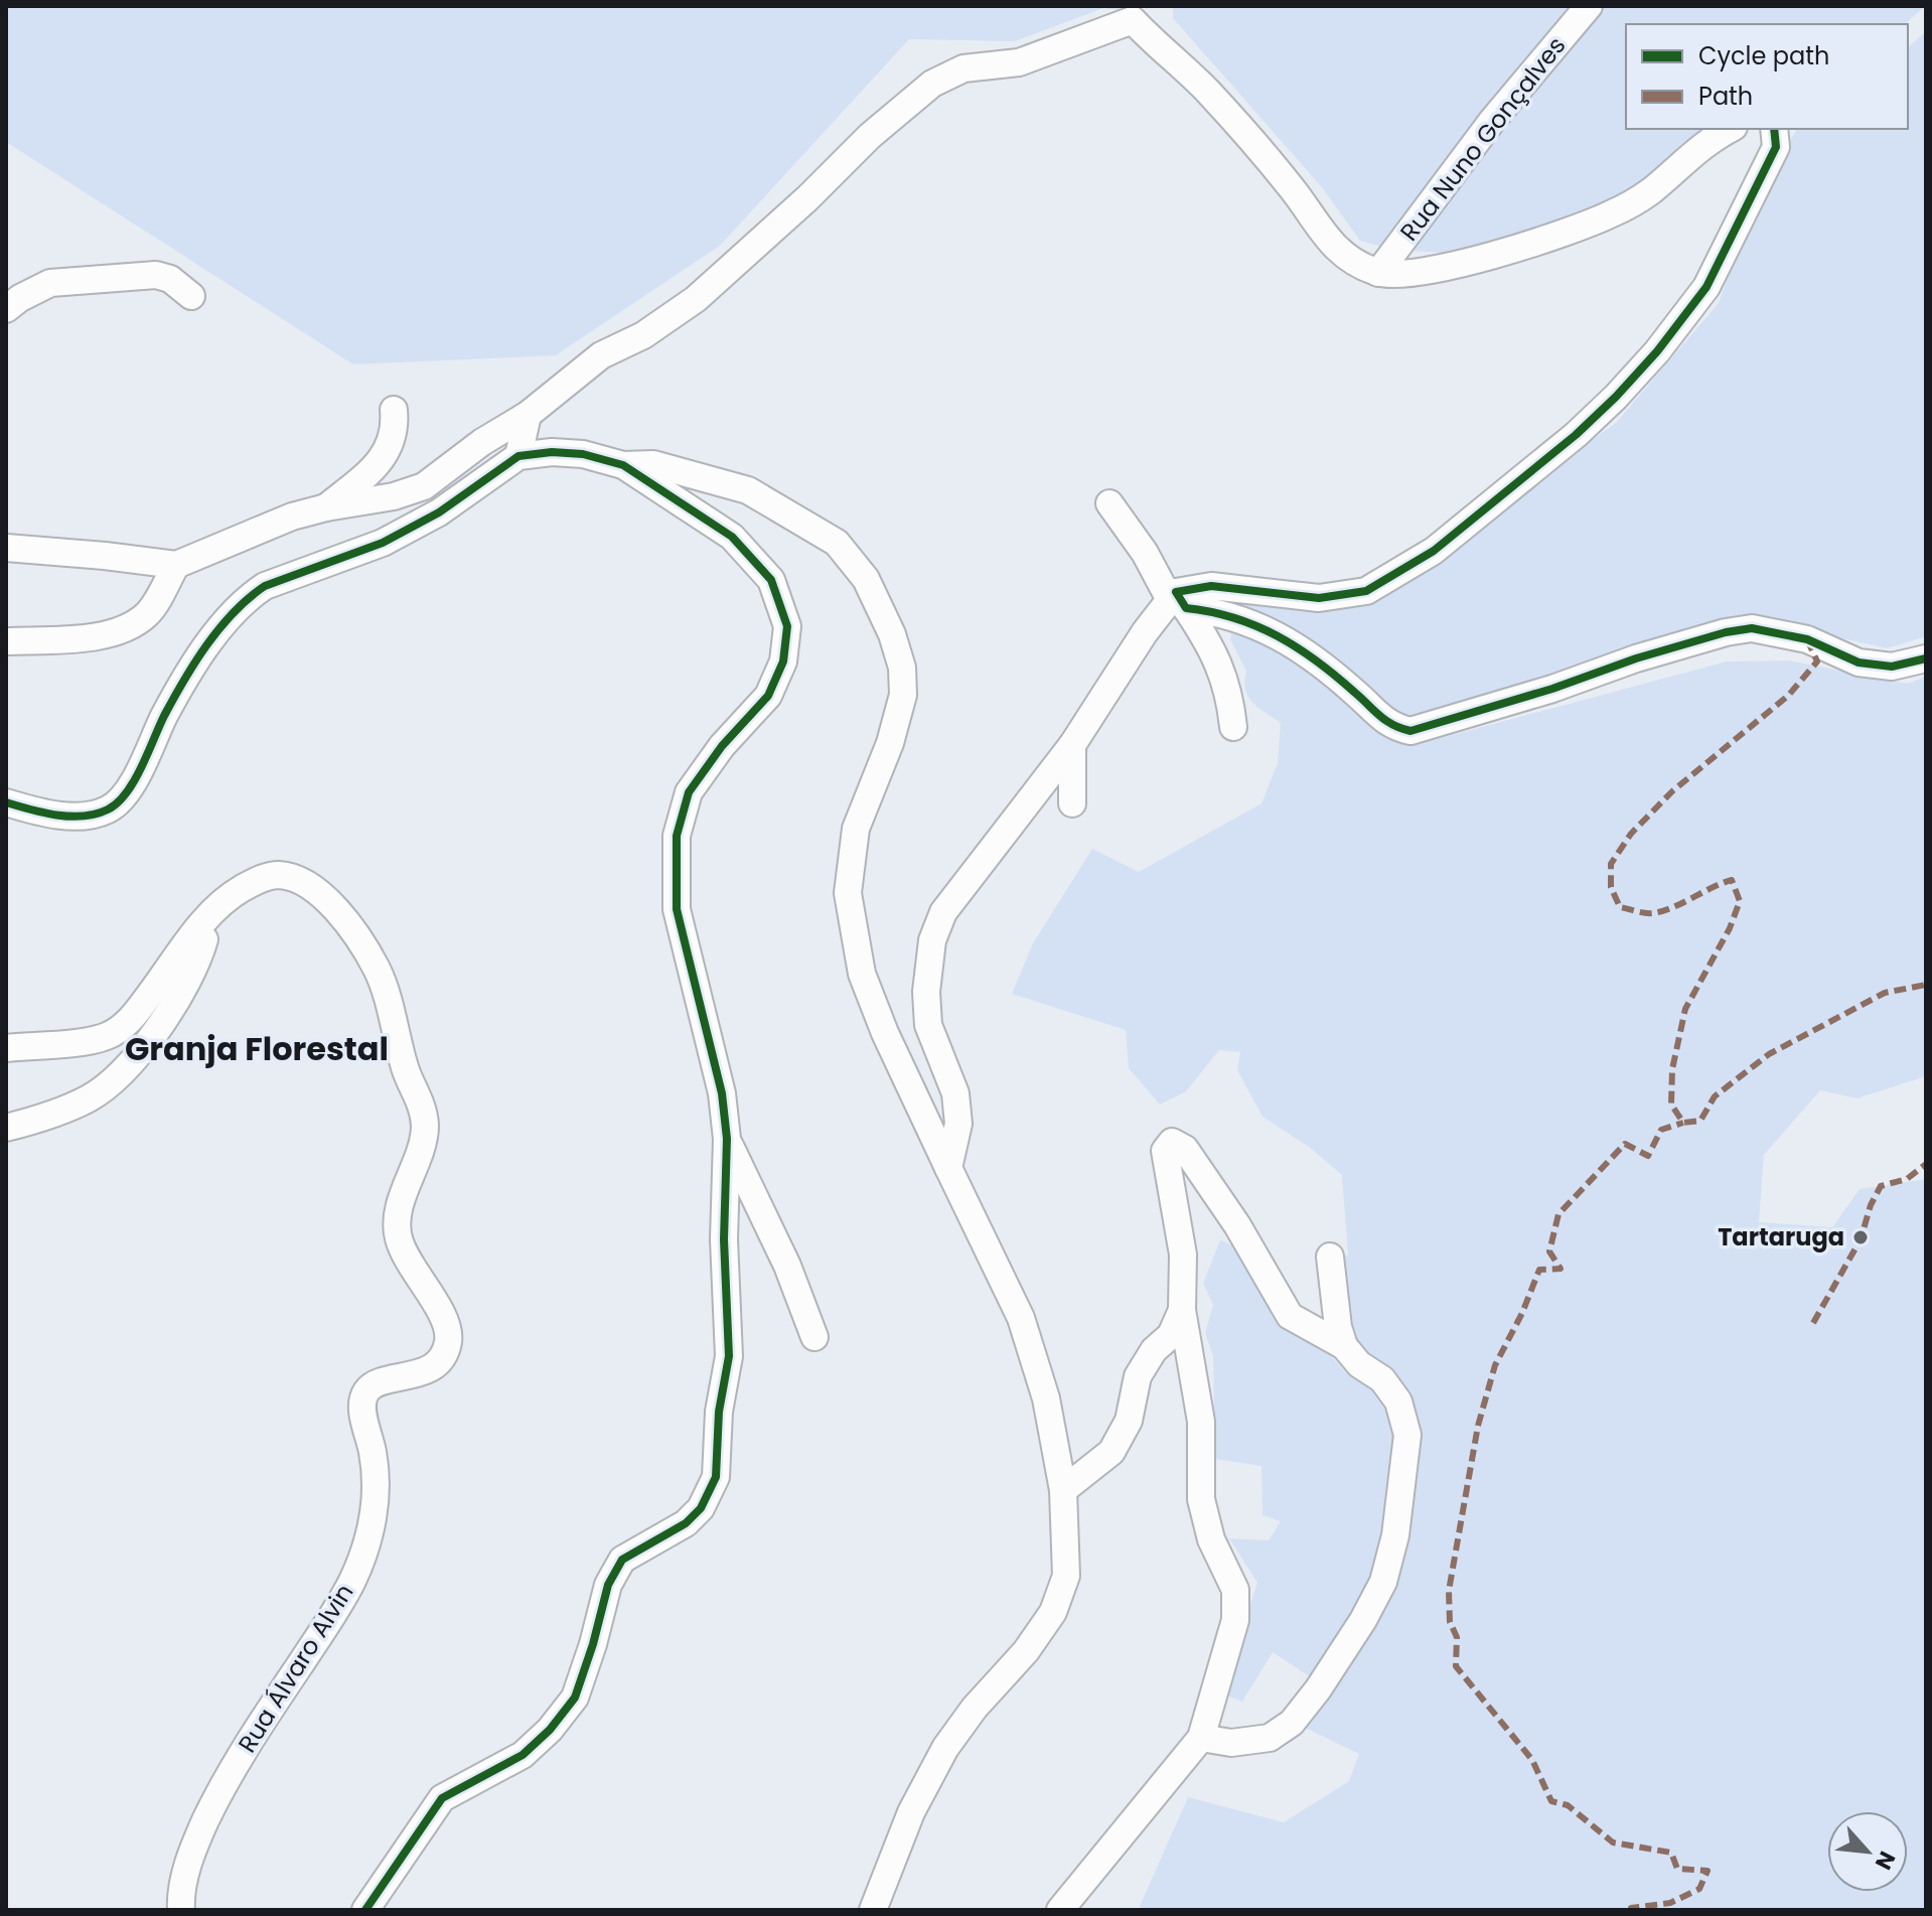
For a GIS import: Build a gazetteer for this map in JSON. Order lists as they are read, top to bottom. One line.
{"streets":{"street":["Rua Nuno Gonçalves","Rua Álvaro Alvin"]},"districts":["Granja Florestal"],"places":["Tartaruga"],"legend":["Cycle path","Path"],"north":"bottom right"}
